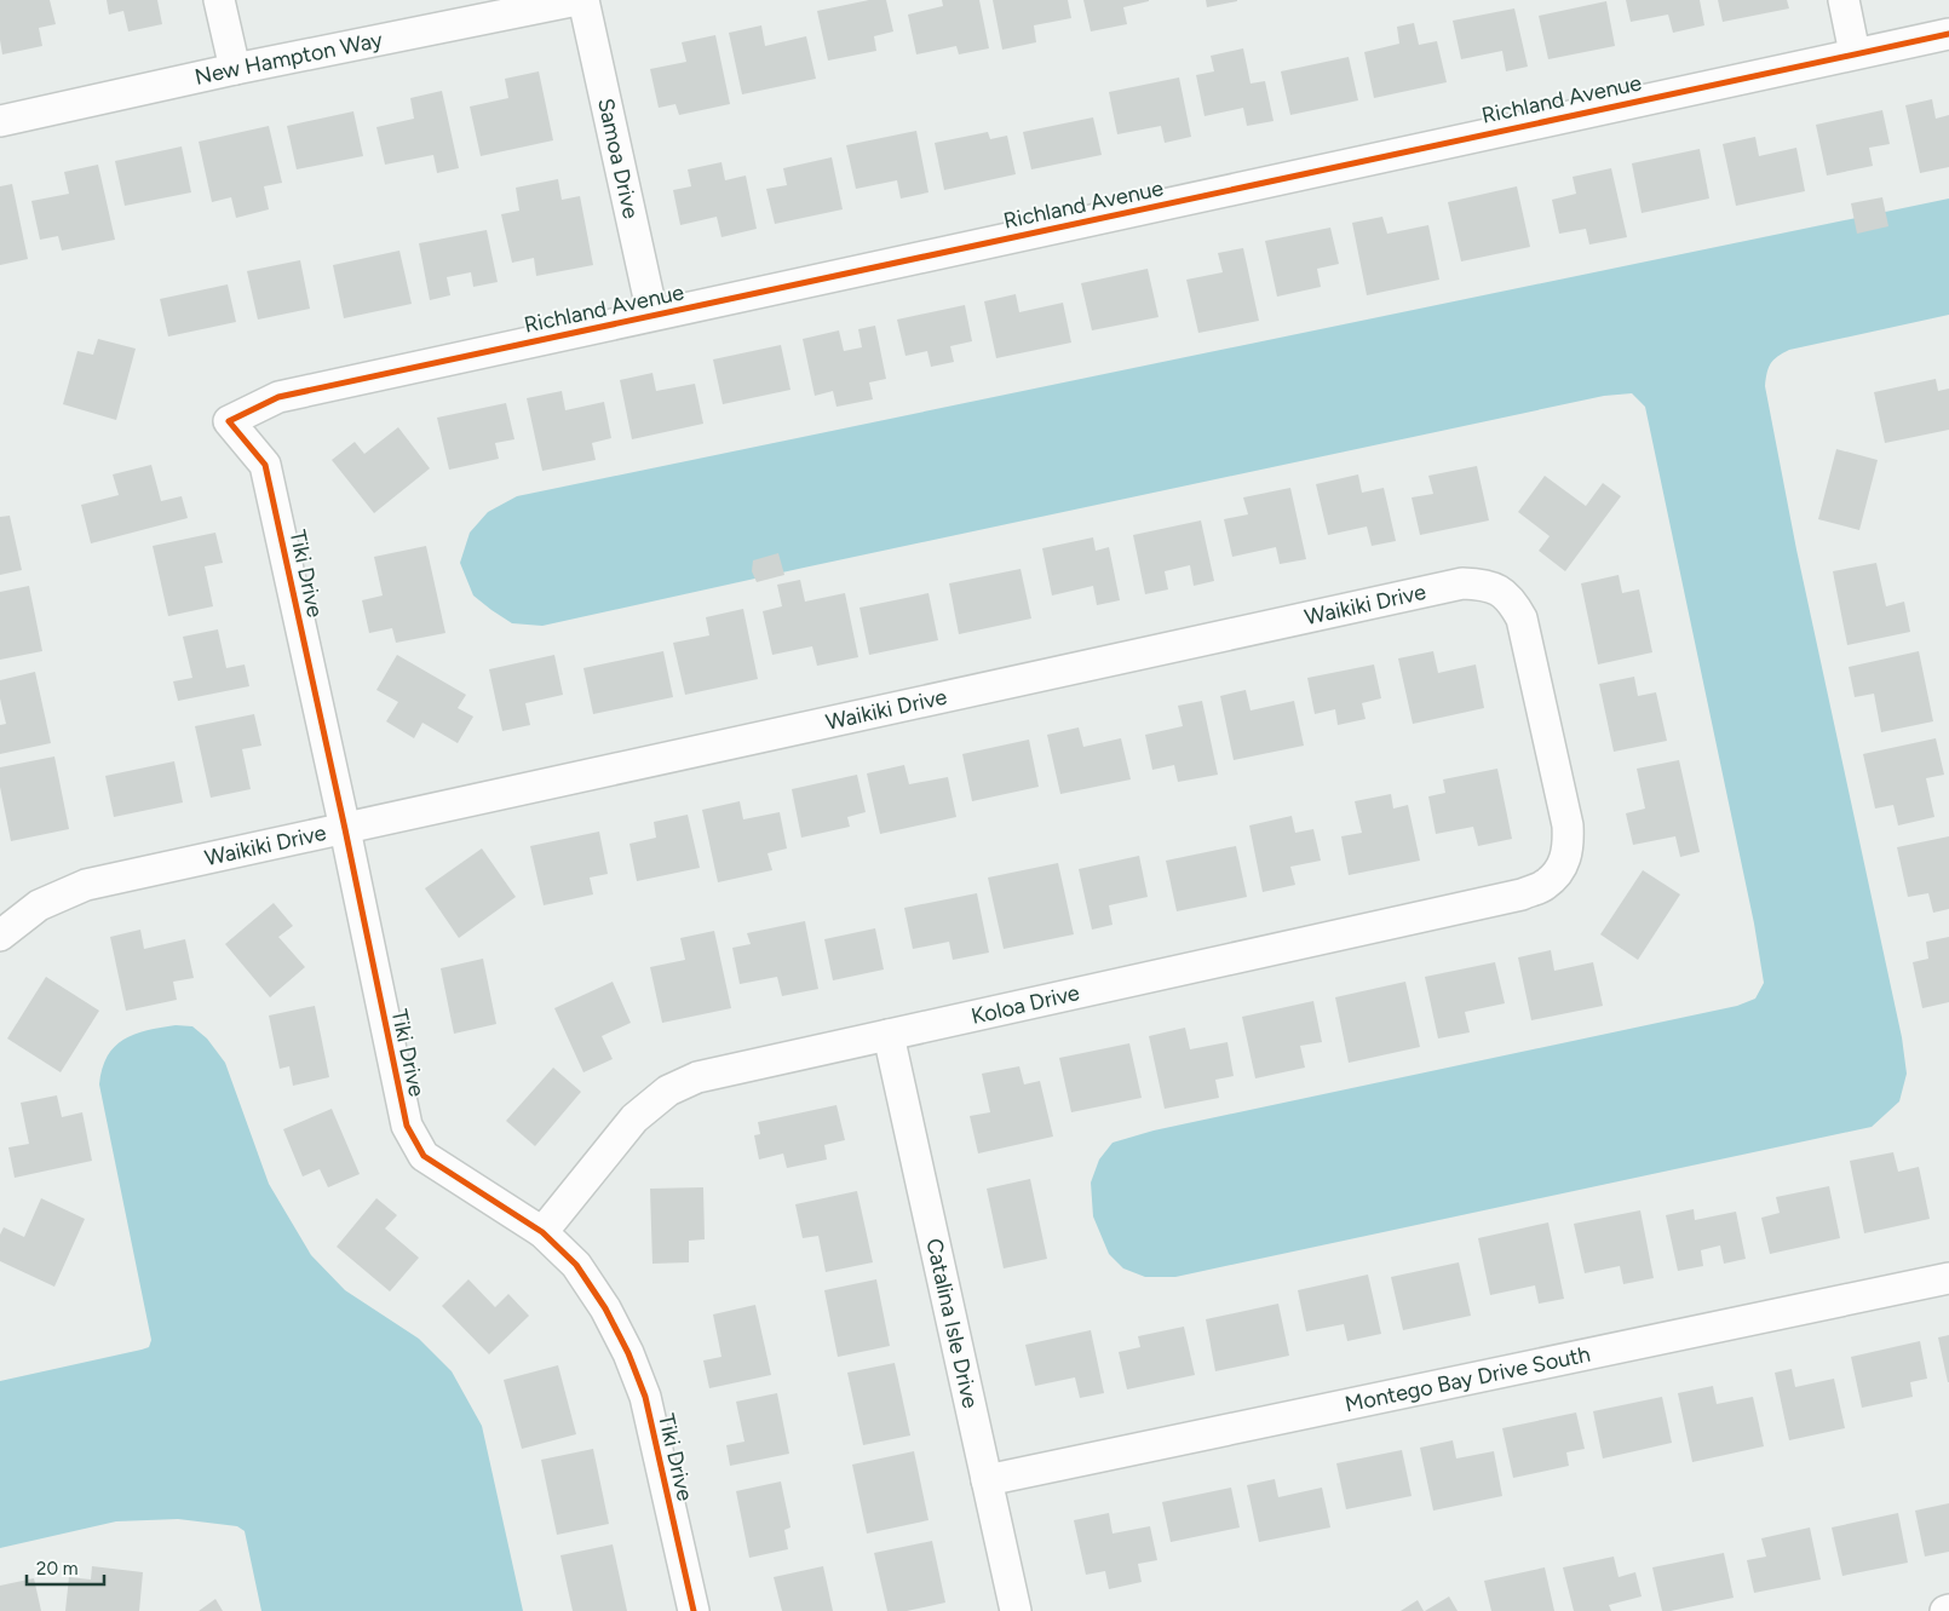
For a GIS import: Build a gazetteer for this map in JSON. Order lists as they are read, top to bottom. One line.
{"streets":{"street":["New Hampton Way","Richland Avenue","Samoa Drive","Tiki Drive","Waikiki Drive","Koloa Drive","Catalina Isle Drive","Montego Bay Drive South"]},"crossings":[["Richland Avenue","Samoa Drive"],["Richland Avenue","Tiki Drive"],["Tiki Drive","Waikiki Drive"],["Tiki Drive","Koloa Drive"],["Waikiki Drive","Koloa Drive"],["Koloa Drive","Catalina Isle Drive"],["Catalina Isle Drive","Montego Bay Drive South"]],"scale_bar":"20 m"}
